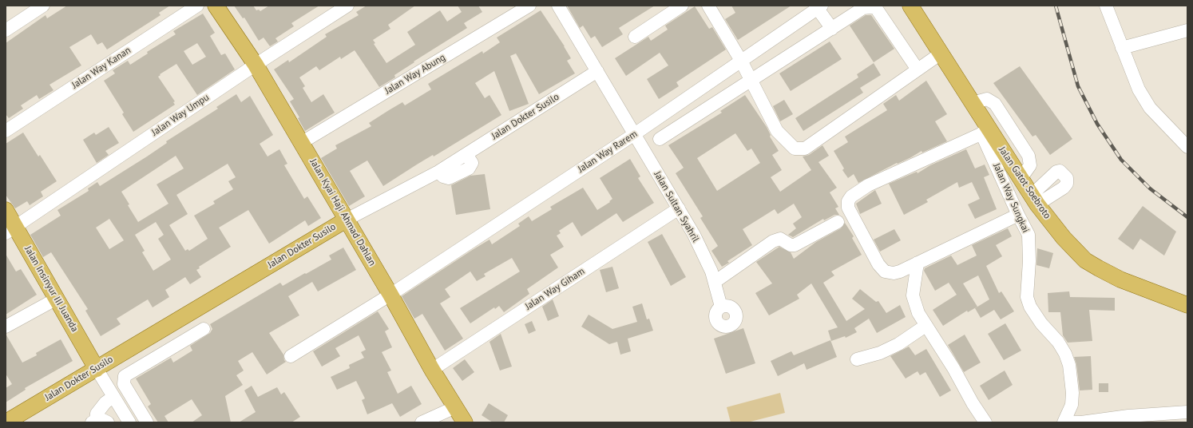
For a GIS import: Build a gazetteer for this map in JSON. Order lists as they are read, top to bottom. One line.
{"streets":{"main road":["Jalan Dokter Susilo","Jalan Gatot Soebroto","Jalan Kyai Haji Ahmad Dahlan","Jalan Insinyur III Juanda"],"street":["Jalan Way Kanan","Jalan Way Abung","Jalan Way Umpu","Jalan Way Rarem","Jalan Way Sungkai","Jalan Sultan Syahril","Jalan Way Giham"]},"crossings":[["Jalan Way Abung","Jalan Kyai Haji Ahmad Dahlan"],["Jalan Way Umpu","Jalan Kyai Haji Ahmad Dahlan"],["Jalan Way Umpu","Jalan Insinyur III Juanda"],["Jalan Dokter Susilo","Jalan Sultan Syahril"],["Jalan Dokter Susilo","Jalan Kyai Haji Ahmad Dahlan"],["Jalan Dokter Susilo","Jalan Insinyur III Juanda"],["Jalan Way Rarem","Jalan Sultan Syahril"],["Jalan Way Rarem","Jalan Kyai Haji Ahmad Dahlan"],["Jalan Gatot Soebroto","Jalan Way Sungkai"],["Jalan Sultan Syahril","Jalan Way Giham"],["Jalan Kyai Haji Ahmad Dahlan","Jalan Way Giham"]]}
